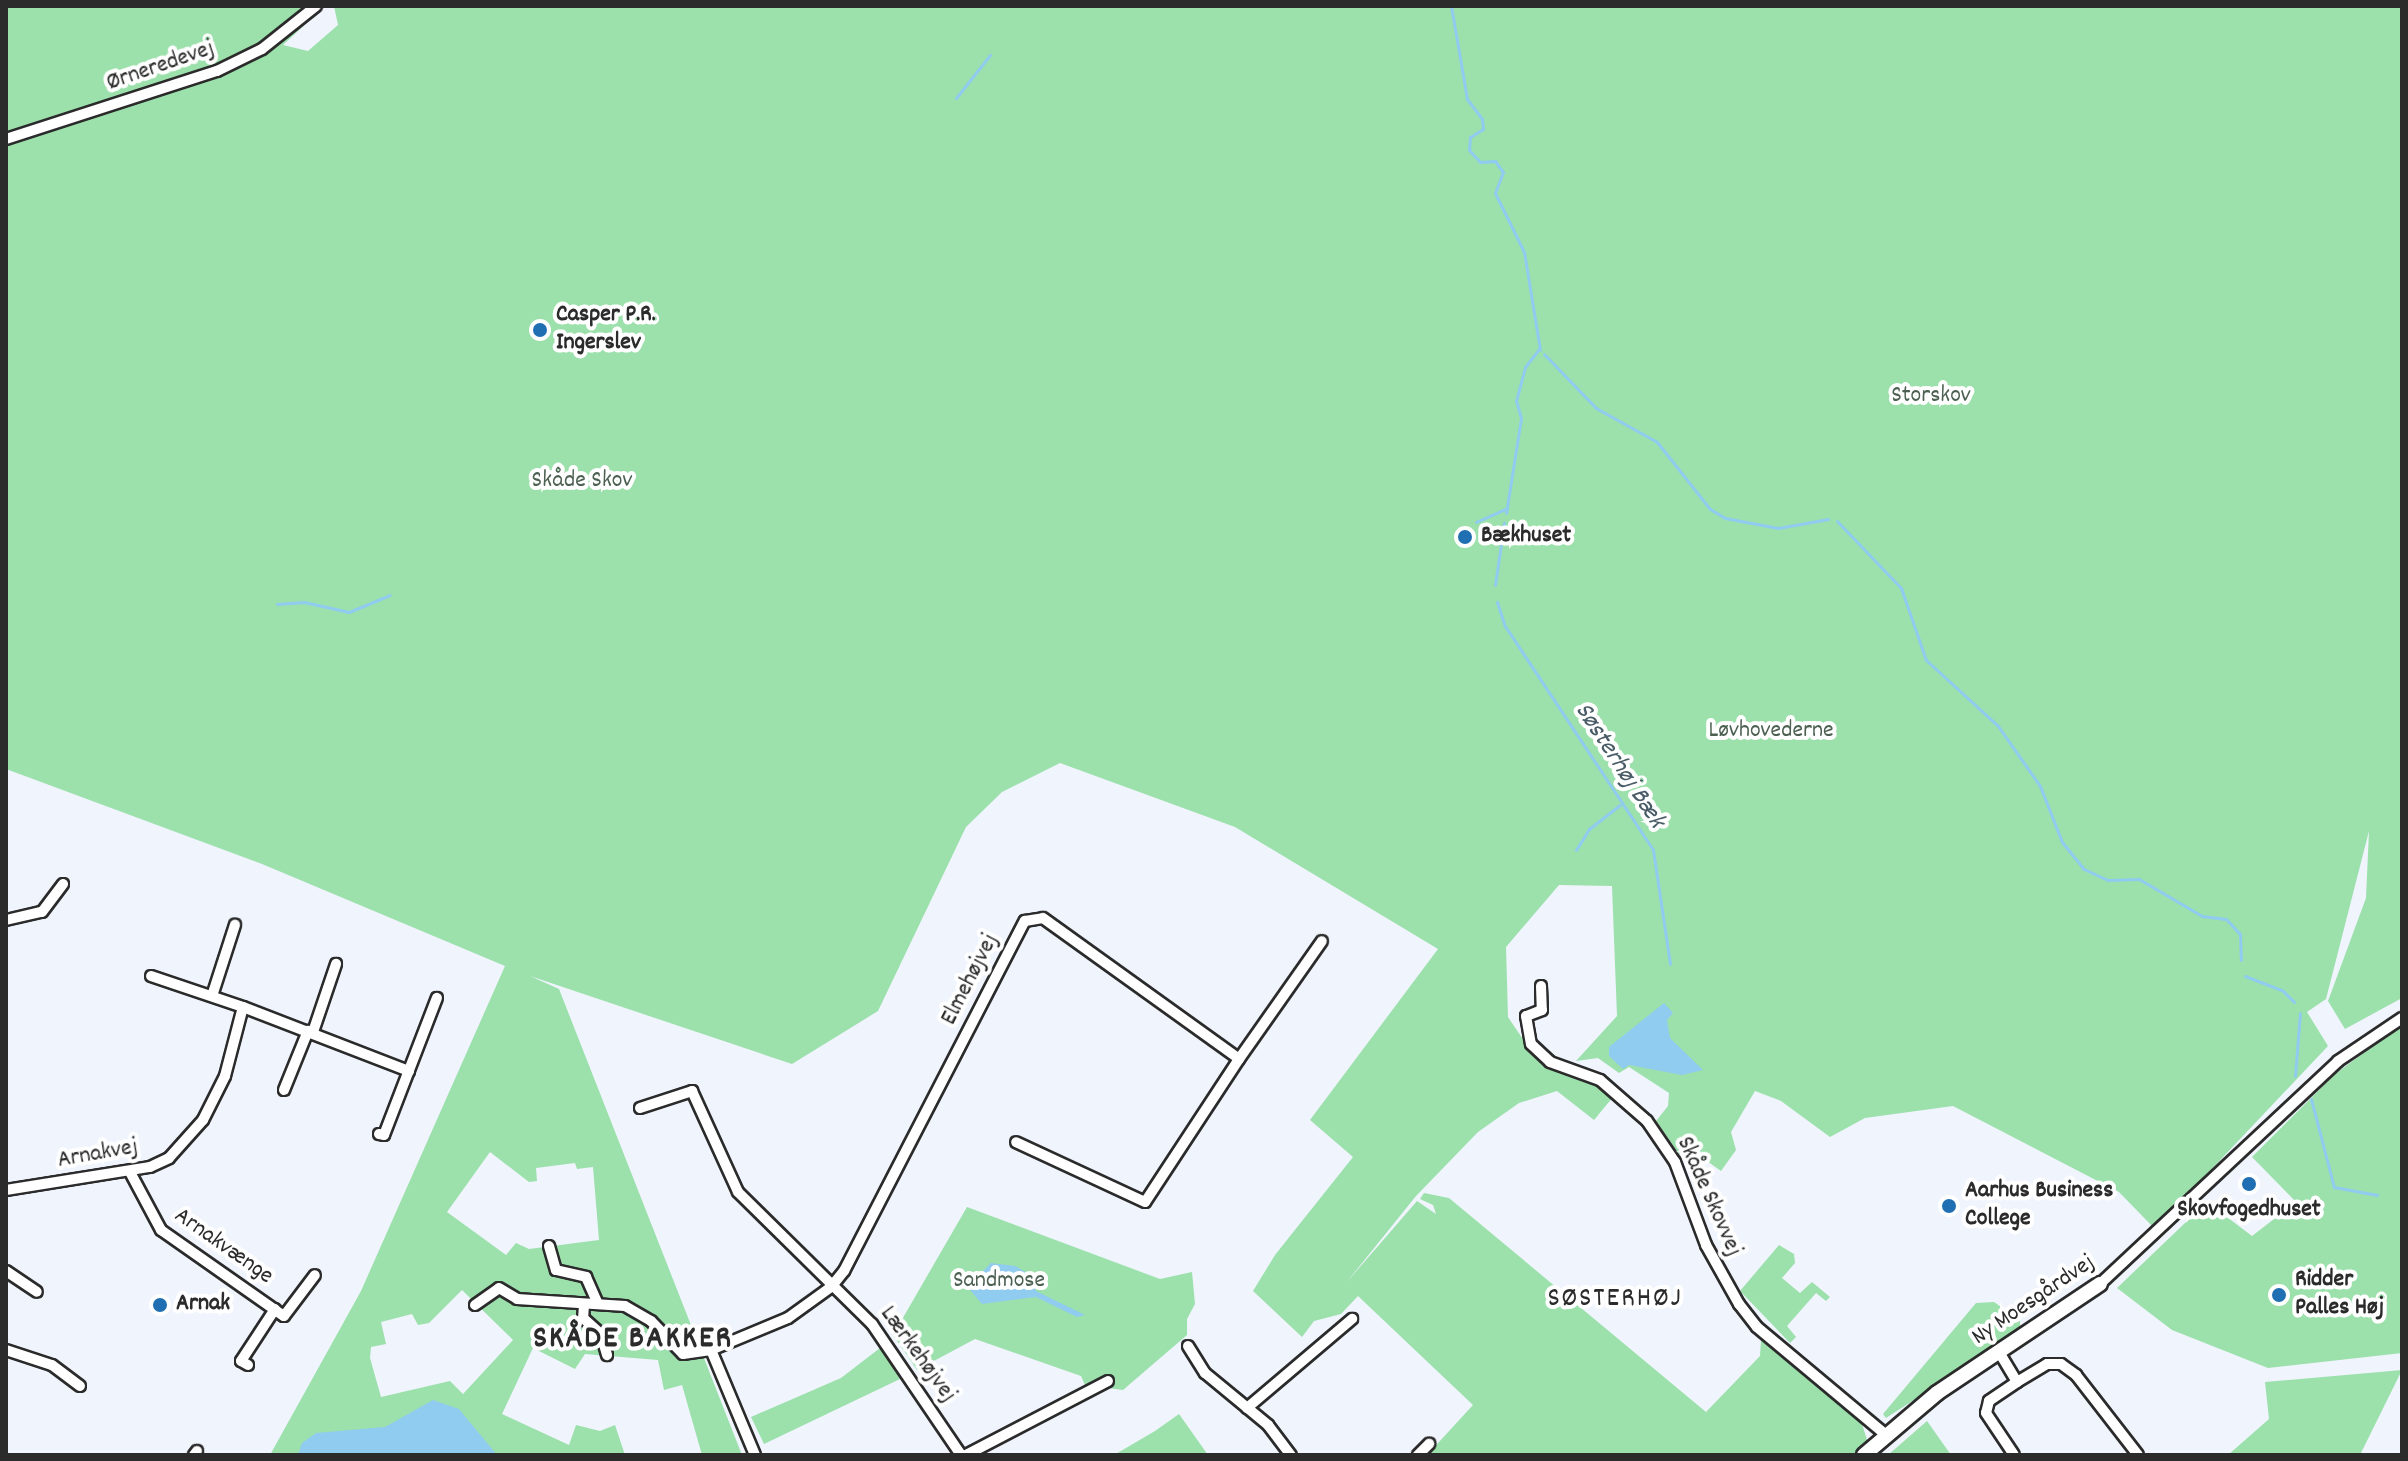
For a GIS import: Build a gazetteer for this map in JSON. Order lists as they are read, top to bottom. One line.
{"streets":{"street":["Ørneredevej","Elmehøjvej","Arnakvej","Skåde Skovvej","Arnakvænge","Ny Moesgårdvej","Lærkehøjvej"]},"crossings":[["Elmehøjvej","Lærkehøjvej"],["Arnakvej","Arnakvænge"],["Skåde Skovvej","Ny Moesgårdvej"]],"districts":["SØSTERHØJ","SKÅDE BAKKER"],"water":["Søsterhøj Bæk"],"parks":["Storskov","Skåde Skov","Løvhovederne","Sandmose"],"places":["Casper P.R. Ingerslev","Bækhuset","Skovfogedhuset","Aarhus Business College","Ridder Palles Høj","Arnak"]}
